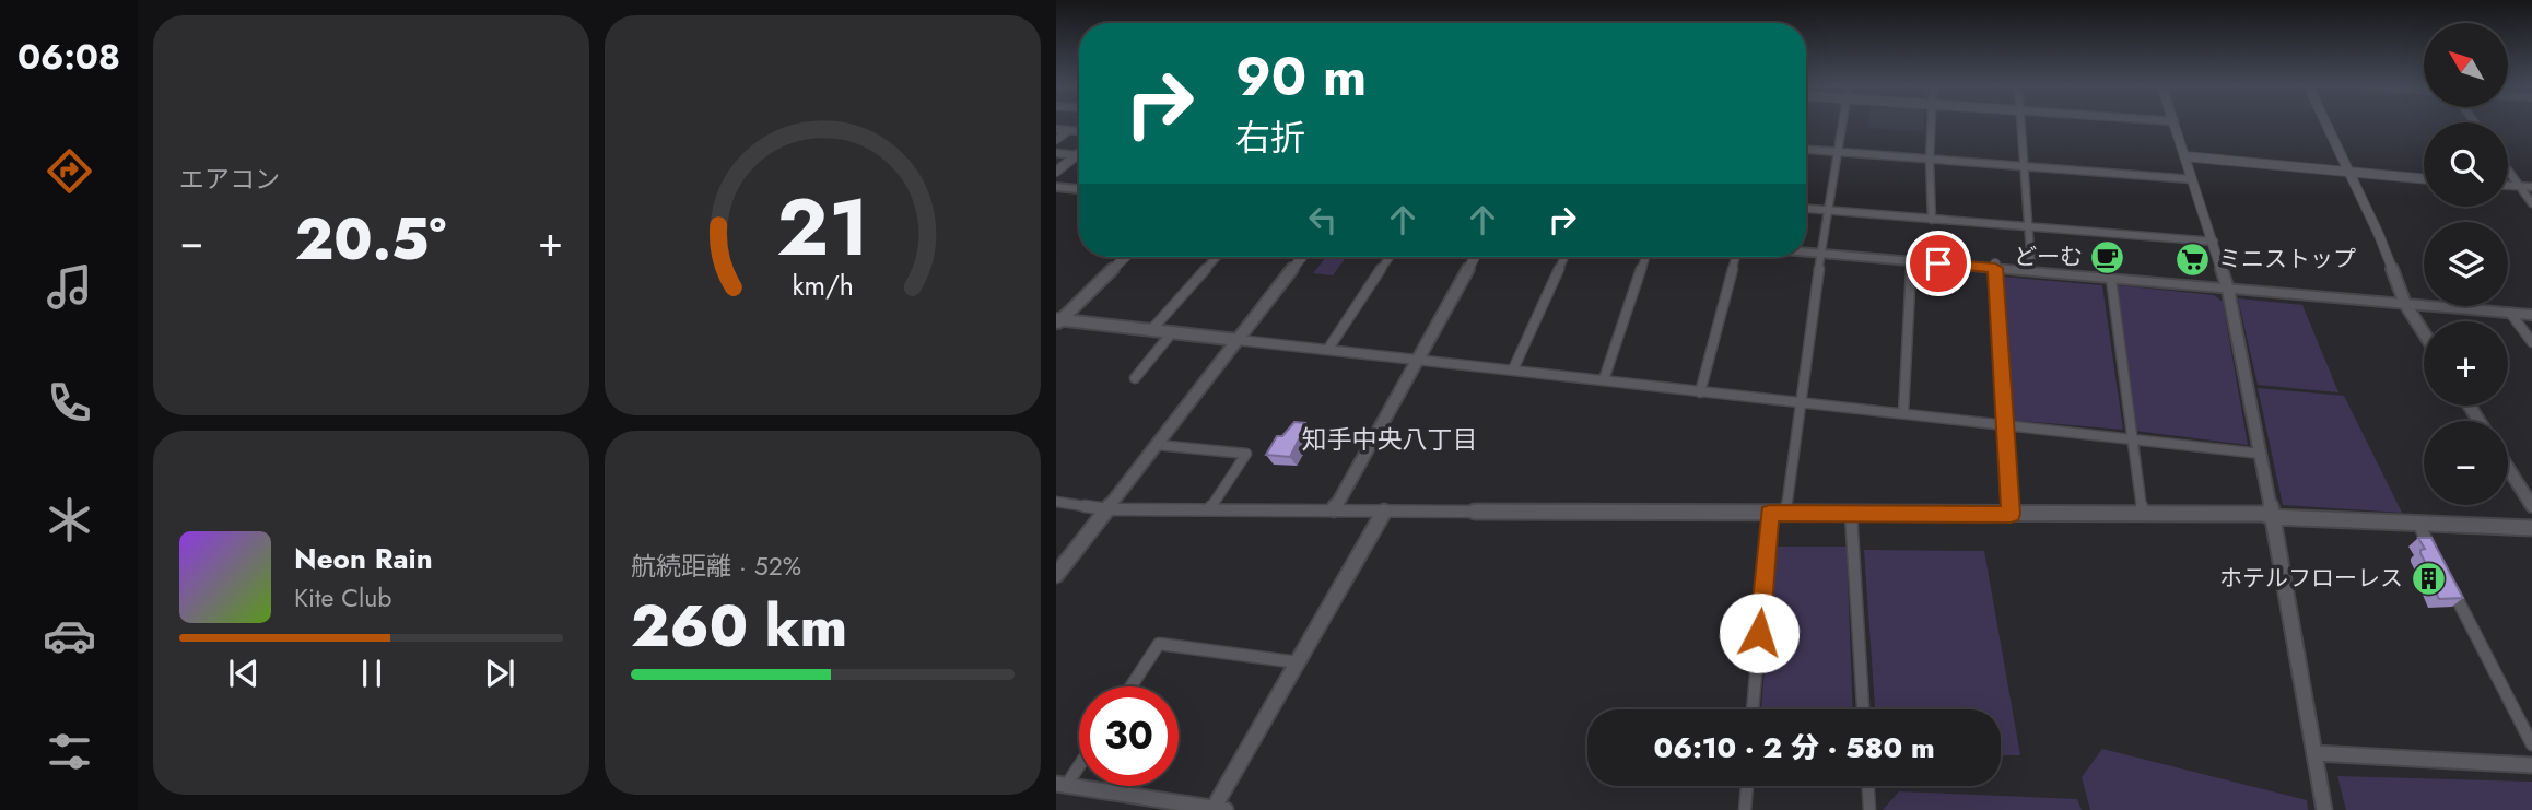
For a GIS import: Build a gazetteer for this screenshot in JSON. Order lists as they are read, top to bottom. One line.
{"districts":["知手中央八丁目"],"places":{"cafe":["どーむ"],"supermarket":["ミニストップ"],"building":["ホテルフローレス"]},"north":"top left","page":{"tabs":"06:08","tile":["エアコン",["航続距離 · 52%","260 km"]],"map_buttons":["+","−"],"turn":["90 m","右折"],"heat":["−","20.5°","+"],"song":["Neon Rain","Kite Club"],"limit":"30","trip":"06:10 · 2 分 · 580 m","gauge":["21","km/h"]}}
